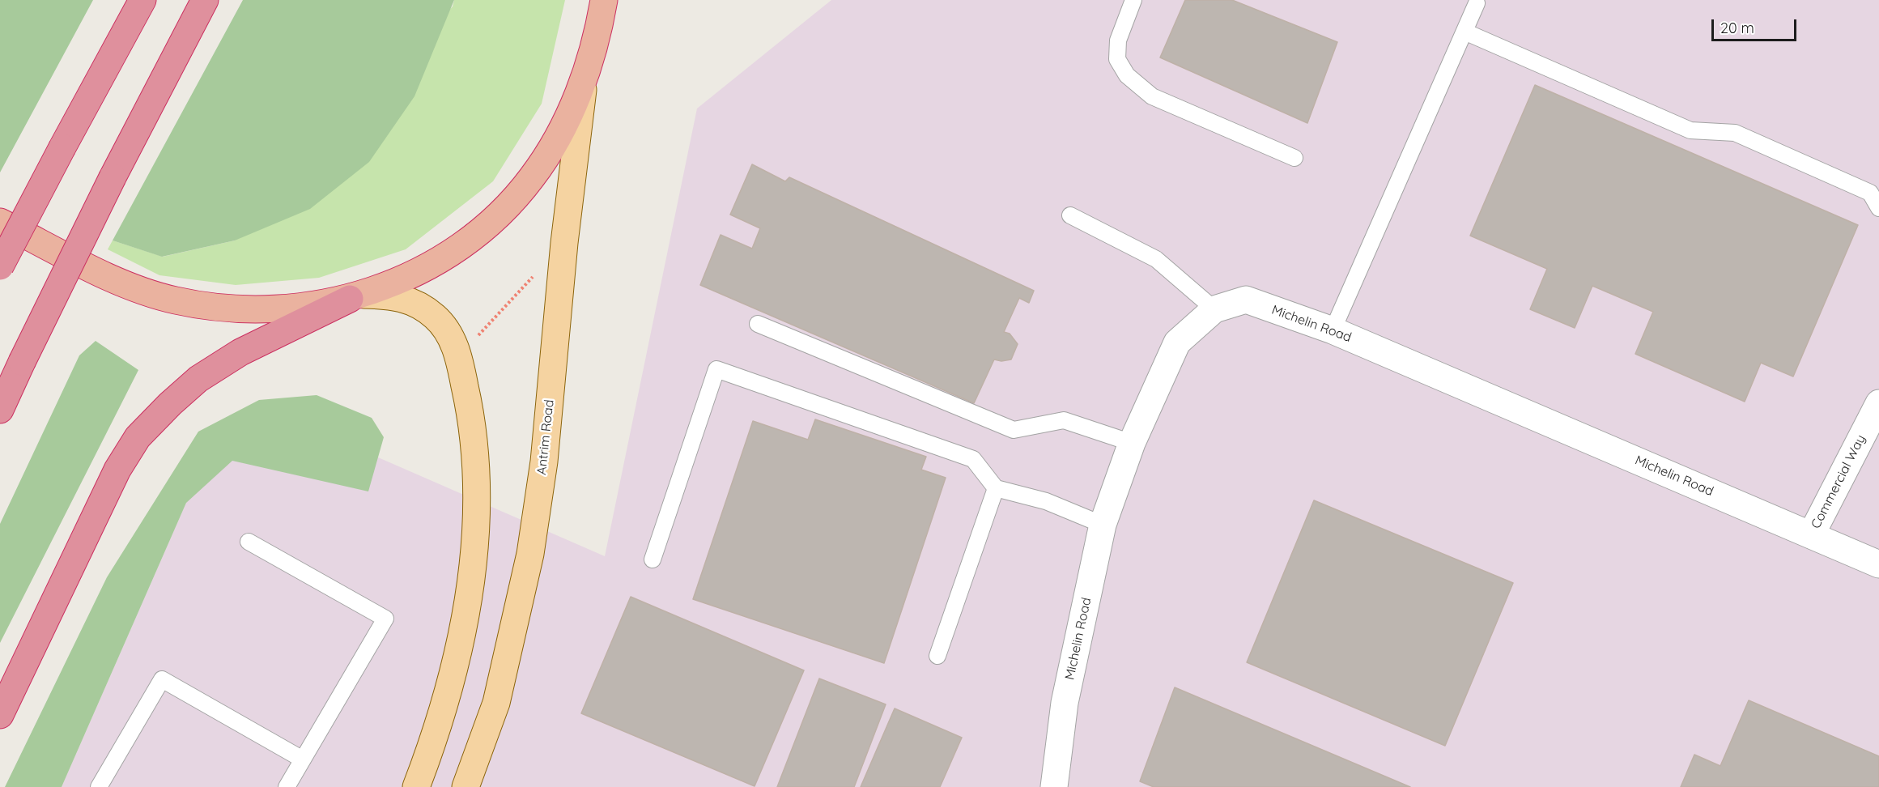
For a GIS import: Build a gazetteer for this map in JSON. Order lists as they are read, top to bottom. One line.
{"streets":{"main road":["Antrim Road"],"street":["Michelin Road","Commercial Way"]},"crossings":[["Michelin Road","Commercial Way"]],"scale_bar":"20 m"}
